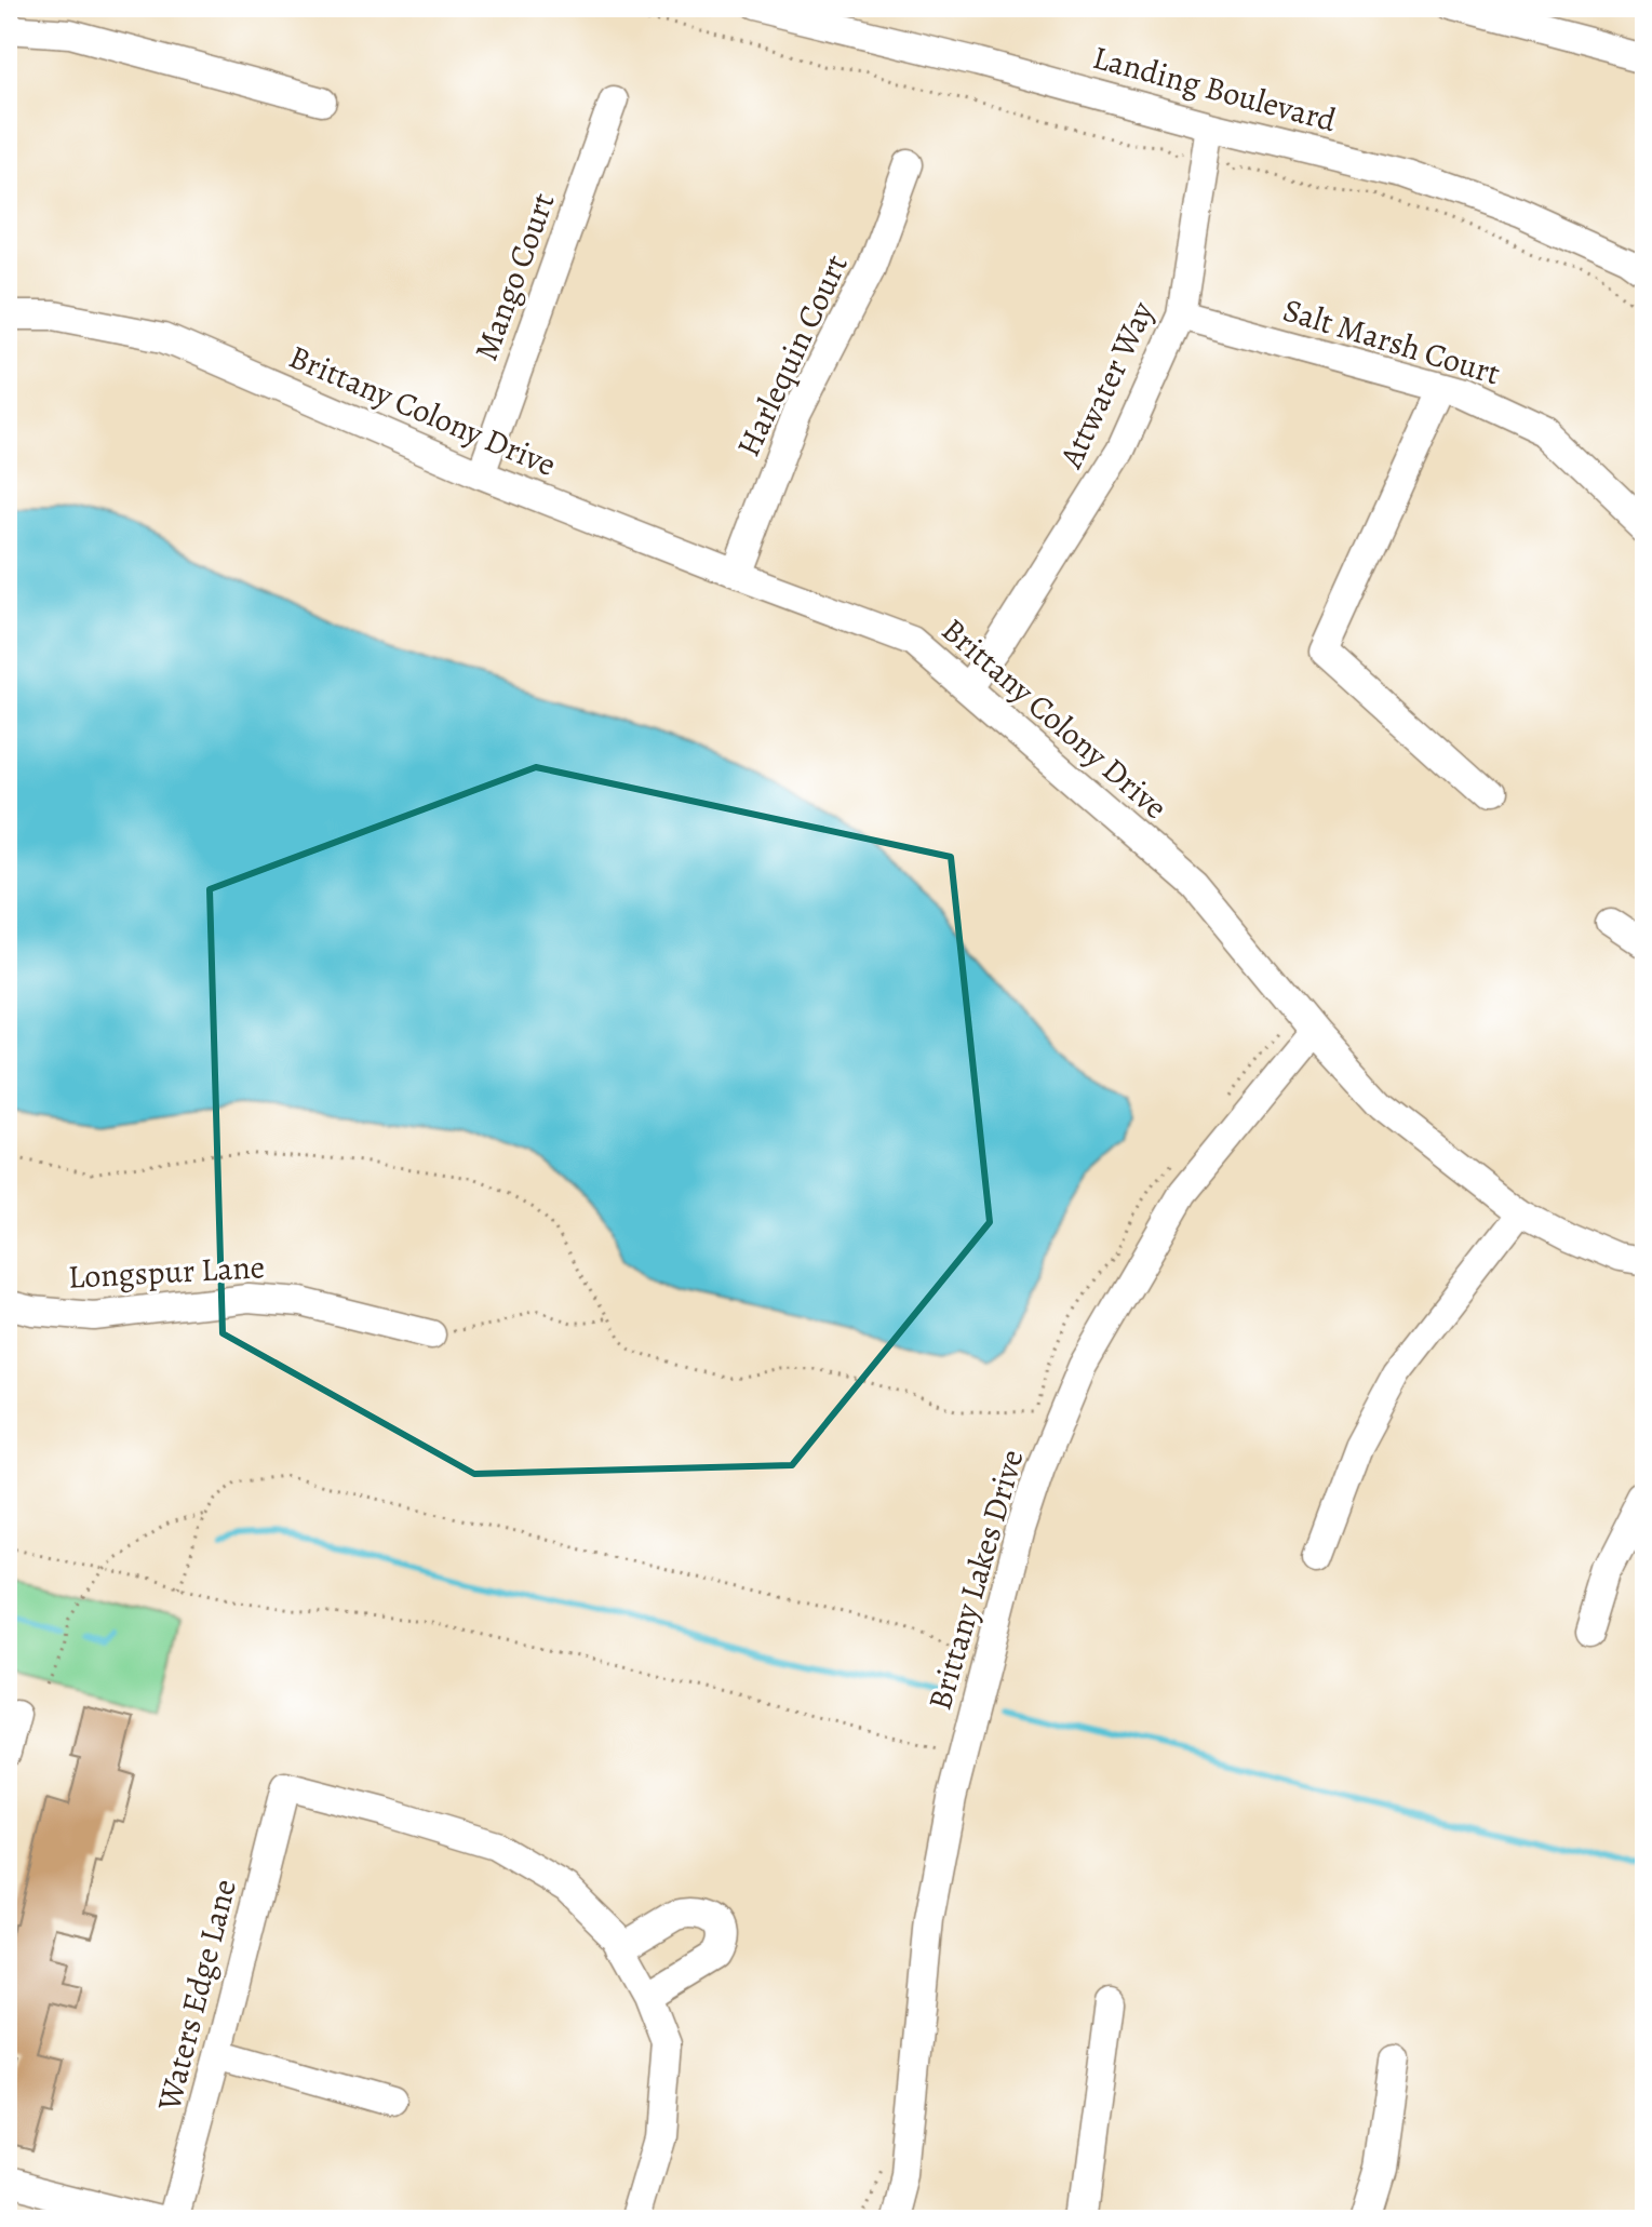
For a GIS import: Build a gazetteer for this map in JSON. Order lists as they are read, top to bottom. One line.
{"streets":{"street":["Landing Boulevard","Mango Court","Salt Marsh Court","Harlequin Court","Attwater Way","Brittany Colony Drive","Longspur Lane","Brittany Lakes Drive","Waters Edge Lane"]},"crossings":[["Landing Boulevard","Attwater Way"],["Mango Court","Brittany Colony Drive"],["Salt Marsh Court","Attwater Way"],["Harlequin Court","Brittany Colony Drive"],["Attwater Way","Brittany Colony Drive"],["Brittany Colony Drive","Brittany Lakes Drive"]]}
